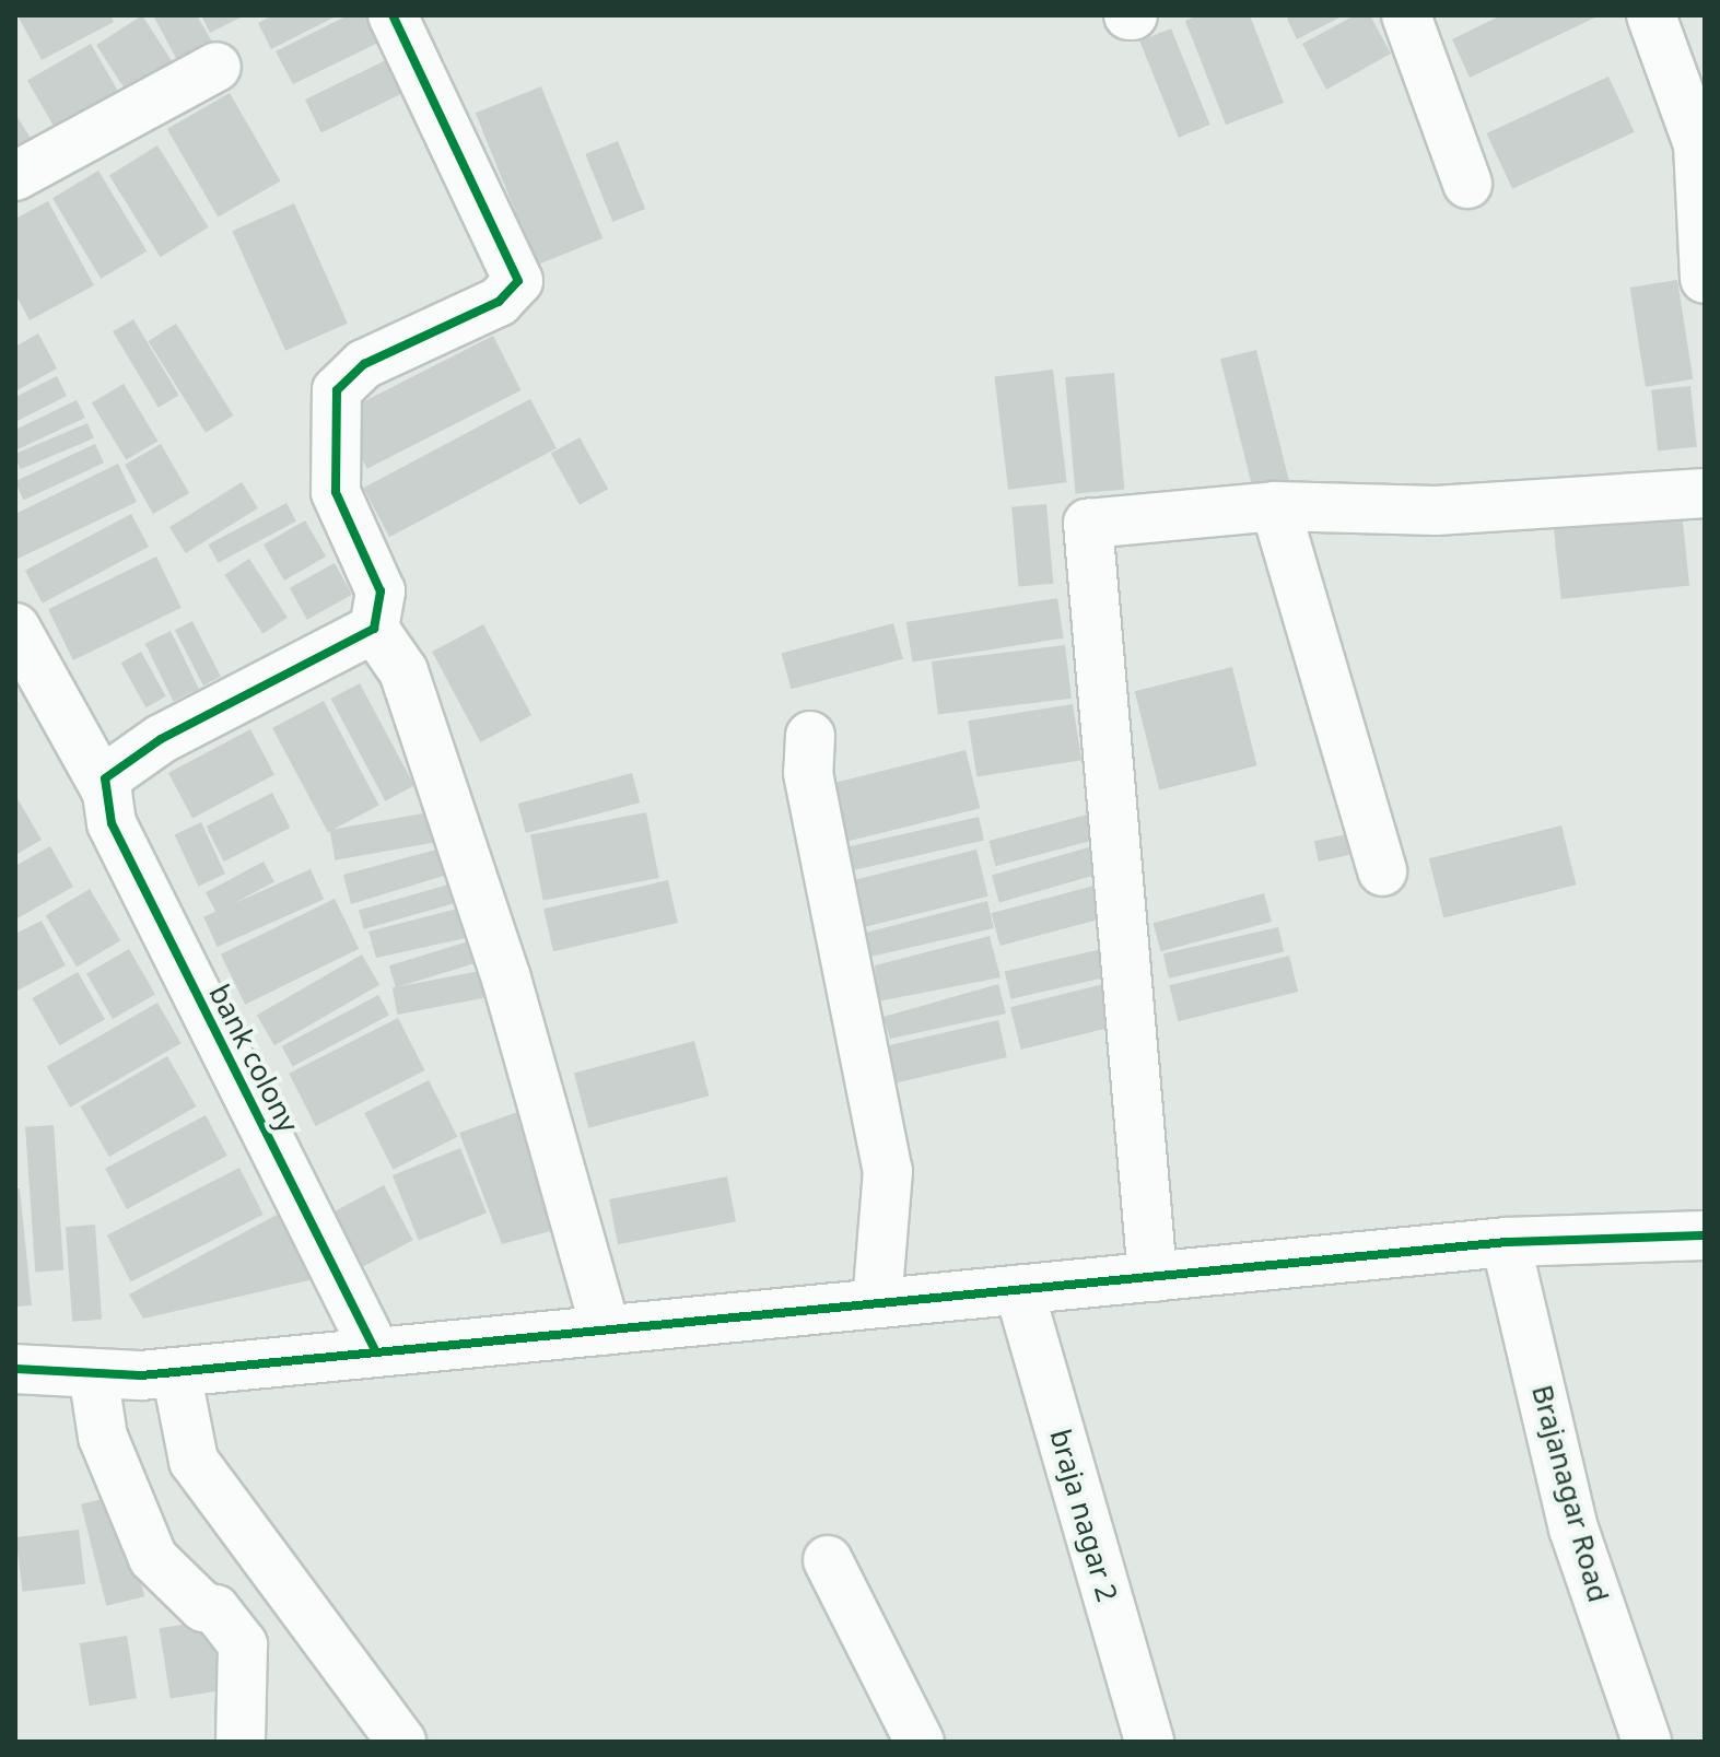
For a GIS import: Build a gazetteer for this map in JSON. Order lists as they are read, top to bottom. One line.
{"streets":{"street":["bank colony","Brajanagar Road","braja nagar 2"]}}
